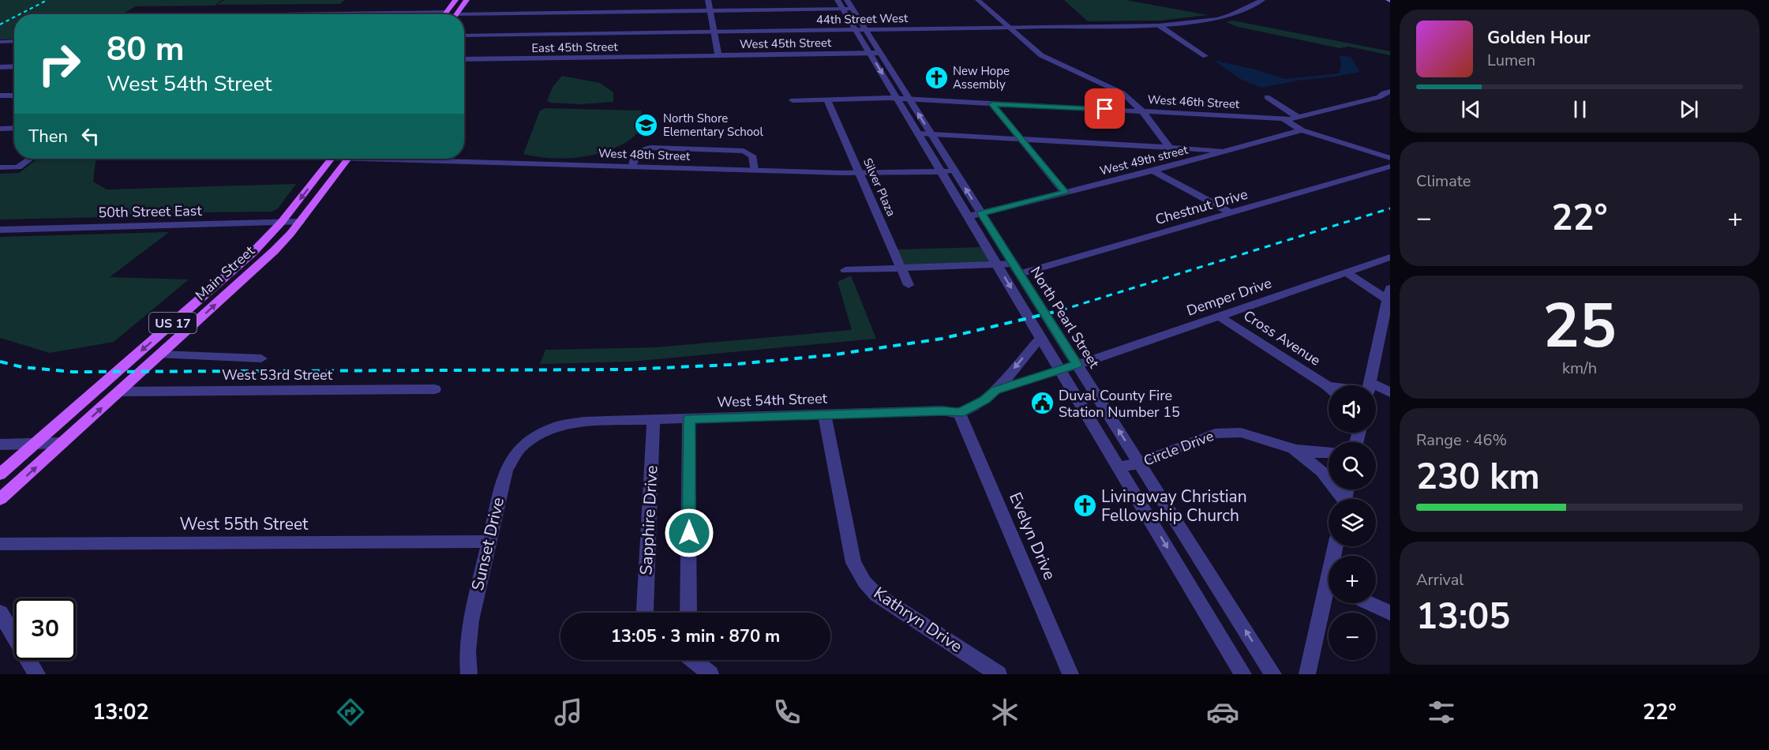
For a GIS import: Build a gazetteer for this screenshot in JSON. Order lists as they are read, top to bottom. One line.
{"streets":{"main road":["Main Street","US 17"],"street":["44th Street West","West 45th Street","East 45th Street","West 46th Street","West 48th Street","West 49th street","Silver Plaza","Chestnut Drive","50th Street East","Demper Drive","North Pearl Street","Cross Avenue","West 53rd Street","West 54th Street","Circle Drive","Sapphire Drive","West 55th Street","Evelyn Drive","Sunset Drive","Kathryn Drive"]},"crossings":[["44th Street West","North Pearl Street"],["West 45th Street","East 45th Street"],["West 45th Street","North Pearl Street"],["West 46th Street","Silver Plaza"],["West 46th Street","North Pearl Street"],["West 48th Street","Silver Plaza"],["West 48th Street","North Pearl Street"],["West 49th street","North Pearl Street"],["Silver Plaza","Chestnut Drive"],["Chestnut Drive","North Pearl Street"],["50th Street East","Main Street"],["Main Street","West 53rd Street"],["Demper Drive","North Pearl Street"],["Demper Drive","Cross Avenue"],["North Pearl Street","Circle Drive"],["West 54th Street","Sapphire Drive"],["West 54th Street","Evelyn Drive"],["West 54th Street","Sunset Drive"],["West 54th Street","Kathryn Drive"],["West 55th Street","Sunset Drive"]],"places":{"church":["New Hope Assembly","Livingway Christian Fellowship Church"],"school or university":["North Shore Elementary School"],"public building":["Duval County Fire Station Number 15"]},"page":{"turn":["80 m","West 54th Street"],"song":["Golden Hour","Lumen"],"then":"Then","tile":["Climate",["25","km/h"],["Range · 46%","230 km"],["Arrival","13:05"]],"heat":["−","22°","+"],"map_buttons":["+","−"],"limit":"30","trip":"13:05 · 3 min · 870 m","tabs":["13:02","22°"]}}
